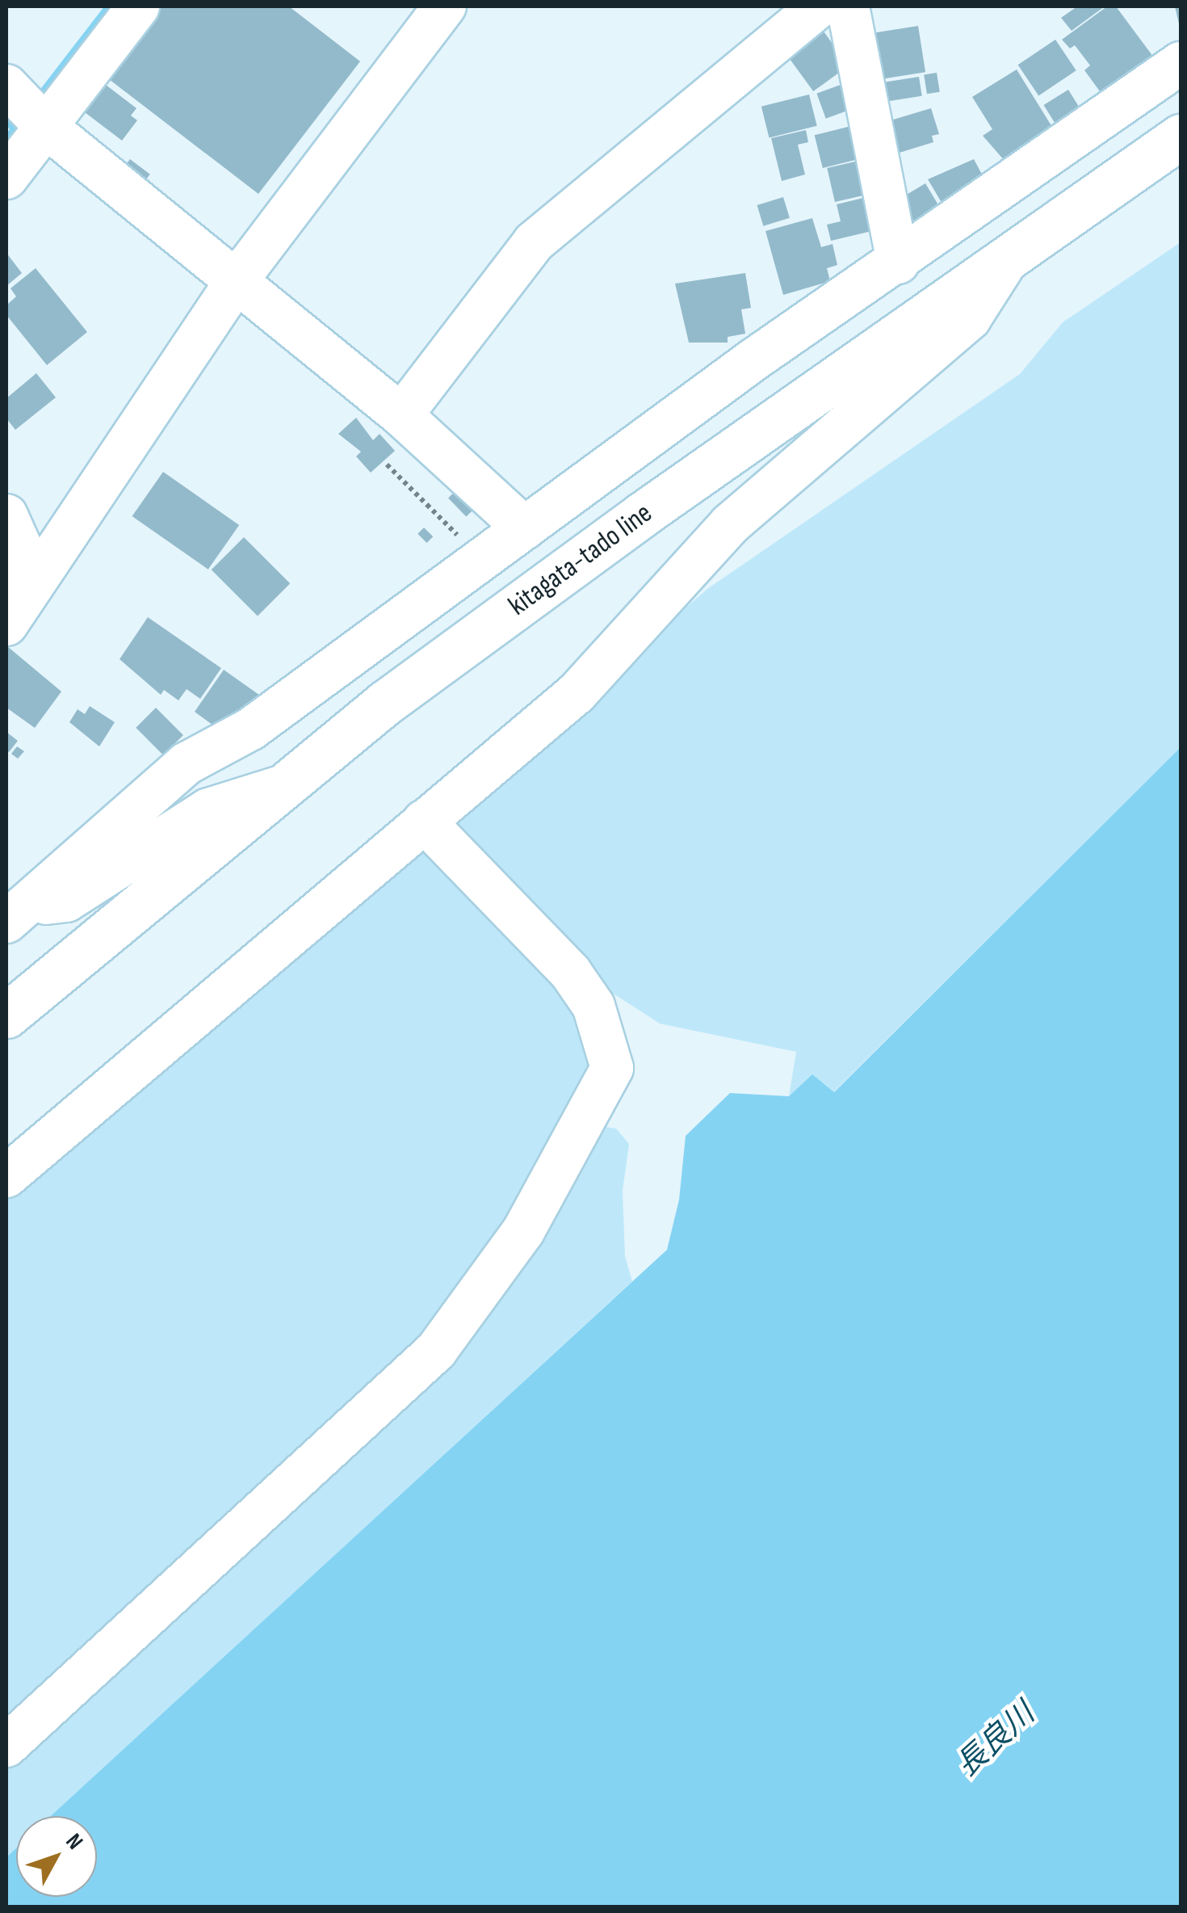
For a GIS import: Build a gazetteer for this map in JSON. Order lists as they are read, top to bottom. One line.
{"streets":{"main road":["kitagata-tado line"]},"water":["長良川"],"north":"top right"}
